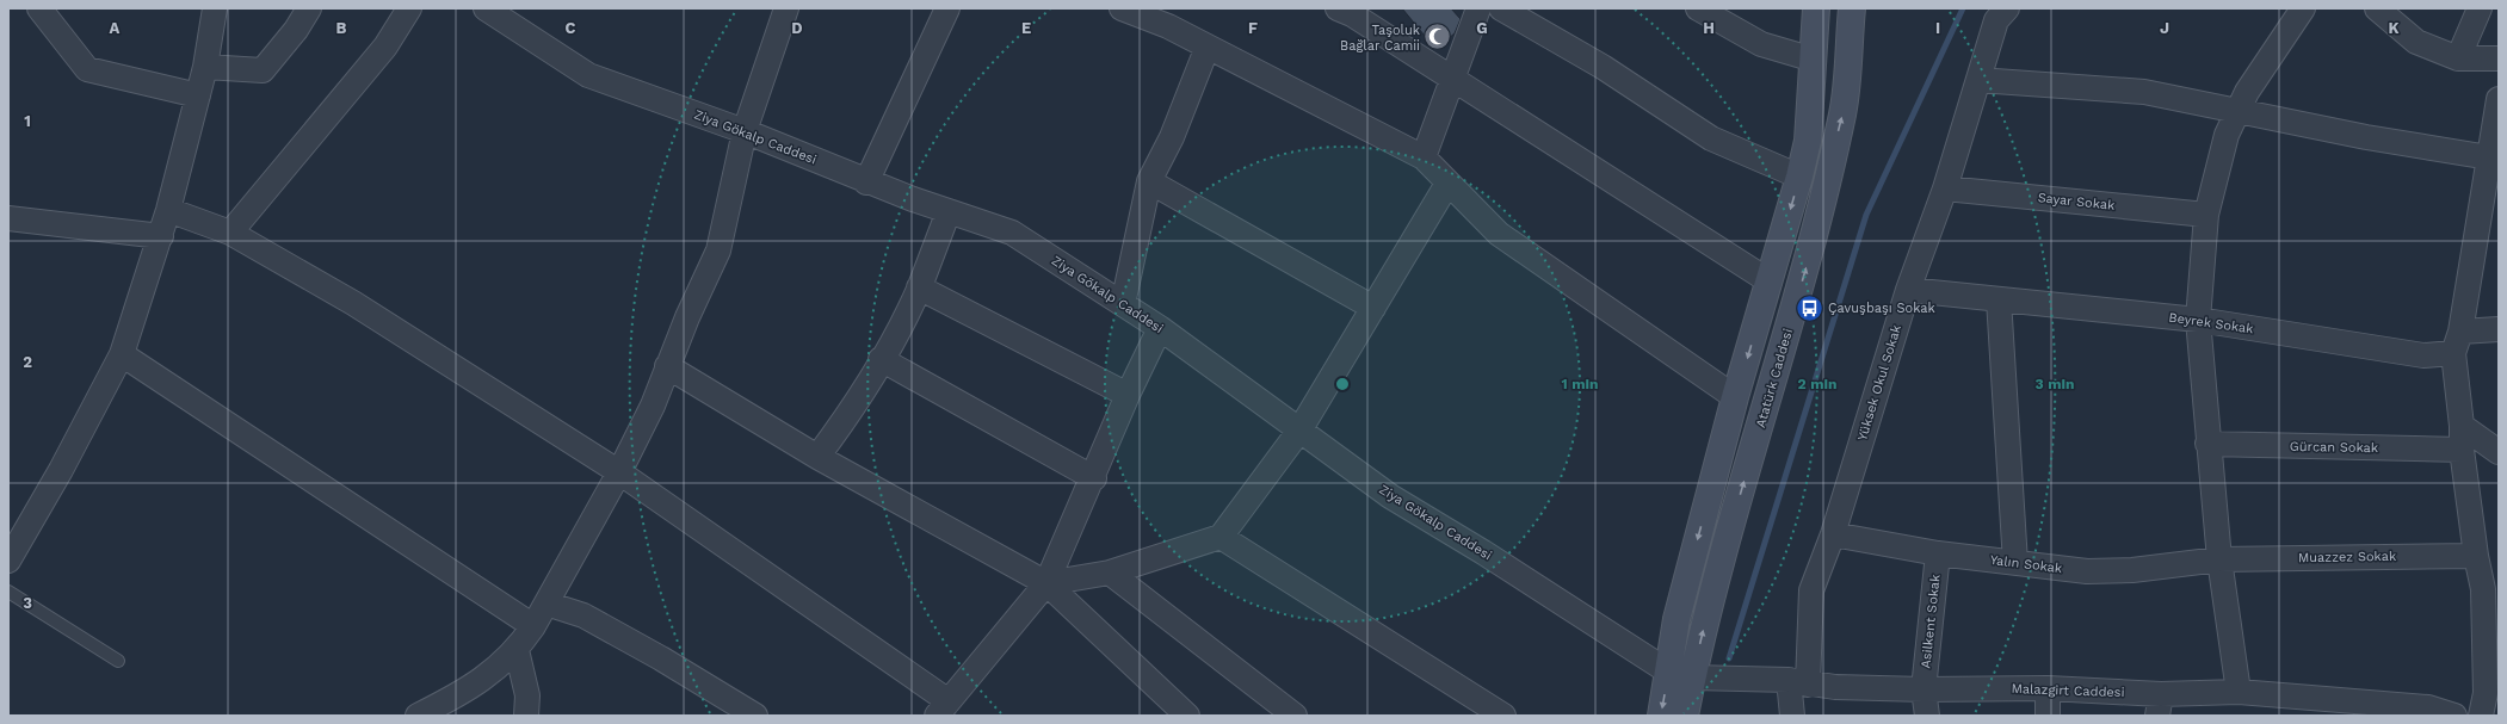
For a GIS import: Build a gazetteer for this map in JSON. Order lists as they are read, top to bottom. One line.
{"streets":{"main road":["Atatürk Caddesi"],"street":["Ziya Gökalp Caddesi","Sayar Sokak","Beyrek Sokak","Yüksek Okul Sokak","Gürcan Sokak","Muazzez Sokak","Yalın Sokak","Asilkent Sokak","Malazgirt Caddesi"]},"crossings":[["Ziya Gökalp Caddesi","Atatürk Caddesi"],["Ziya Gökalp Caddesi","Malazgirt Caddesi"],["Sayar Sokak","Yüksek Okul Sokak"],["Beyrek Sokak","Yüksek Okul Sokak"],["Atatürk Caddesi","Malazgirt Caddesi"],["Yüksek Okul Sokak","Yalın Sokak"],["Yüksek Okul Sokak","Malazgirt Caddesi"],["Muazzez Sokak","Yalın Sokak"],["Yalın Sokak","Asilkent Sokak"],["Asilkent Sokak","Malazgirt Caddesi"]],"places":{"mosque":["Taşoluk Bağlar Camii"],"bus stop":["Çavuşbaşı Sokak"]},"grid":{"columns":["A","B","C","D","E","F","G","H","I","J","K"],"rows":["1","2","3"]},"rings":["1 min","2 min","3 min"]}
